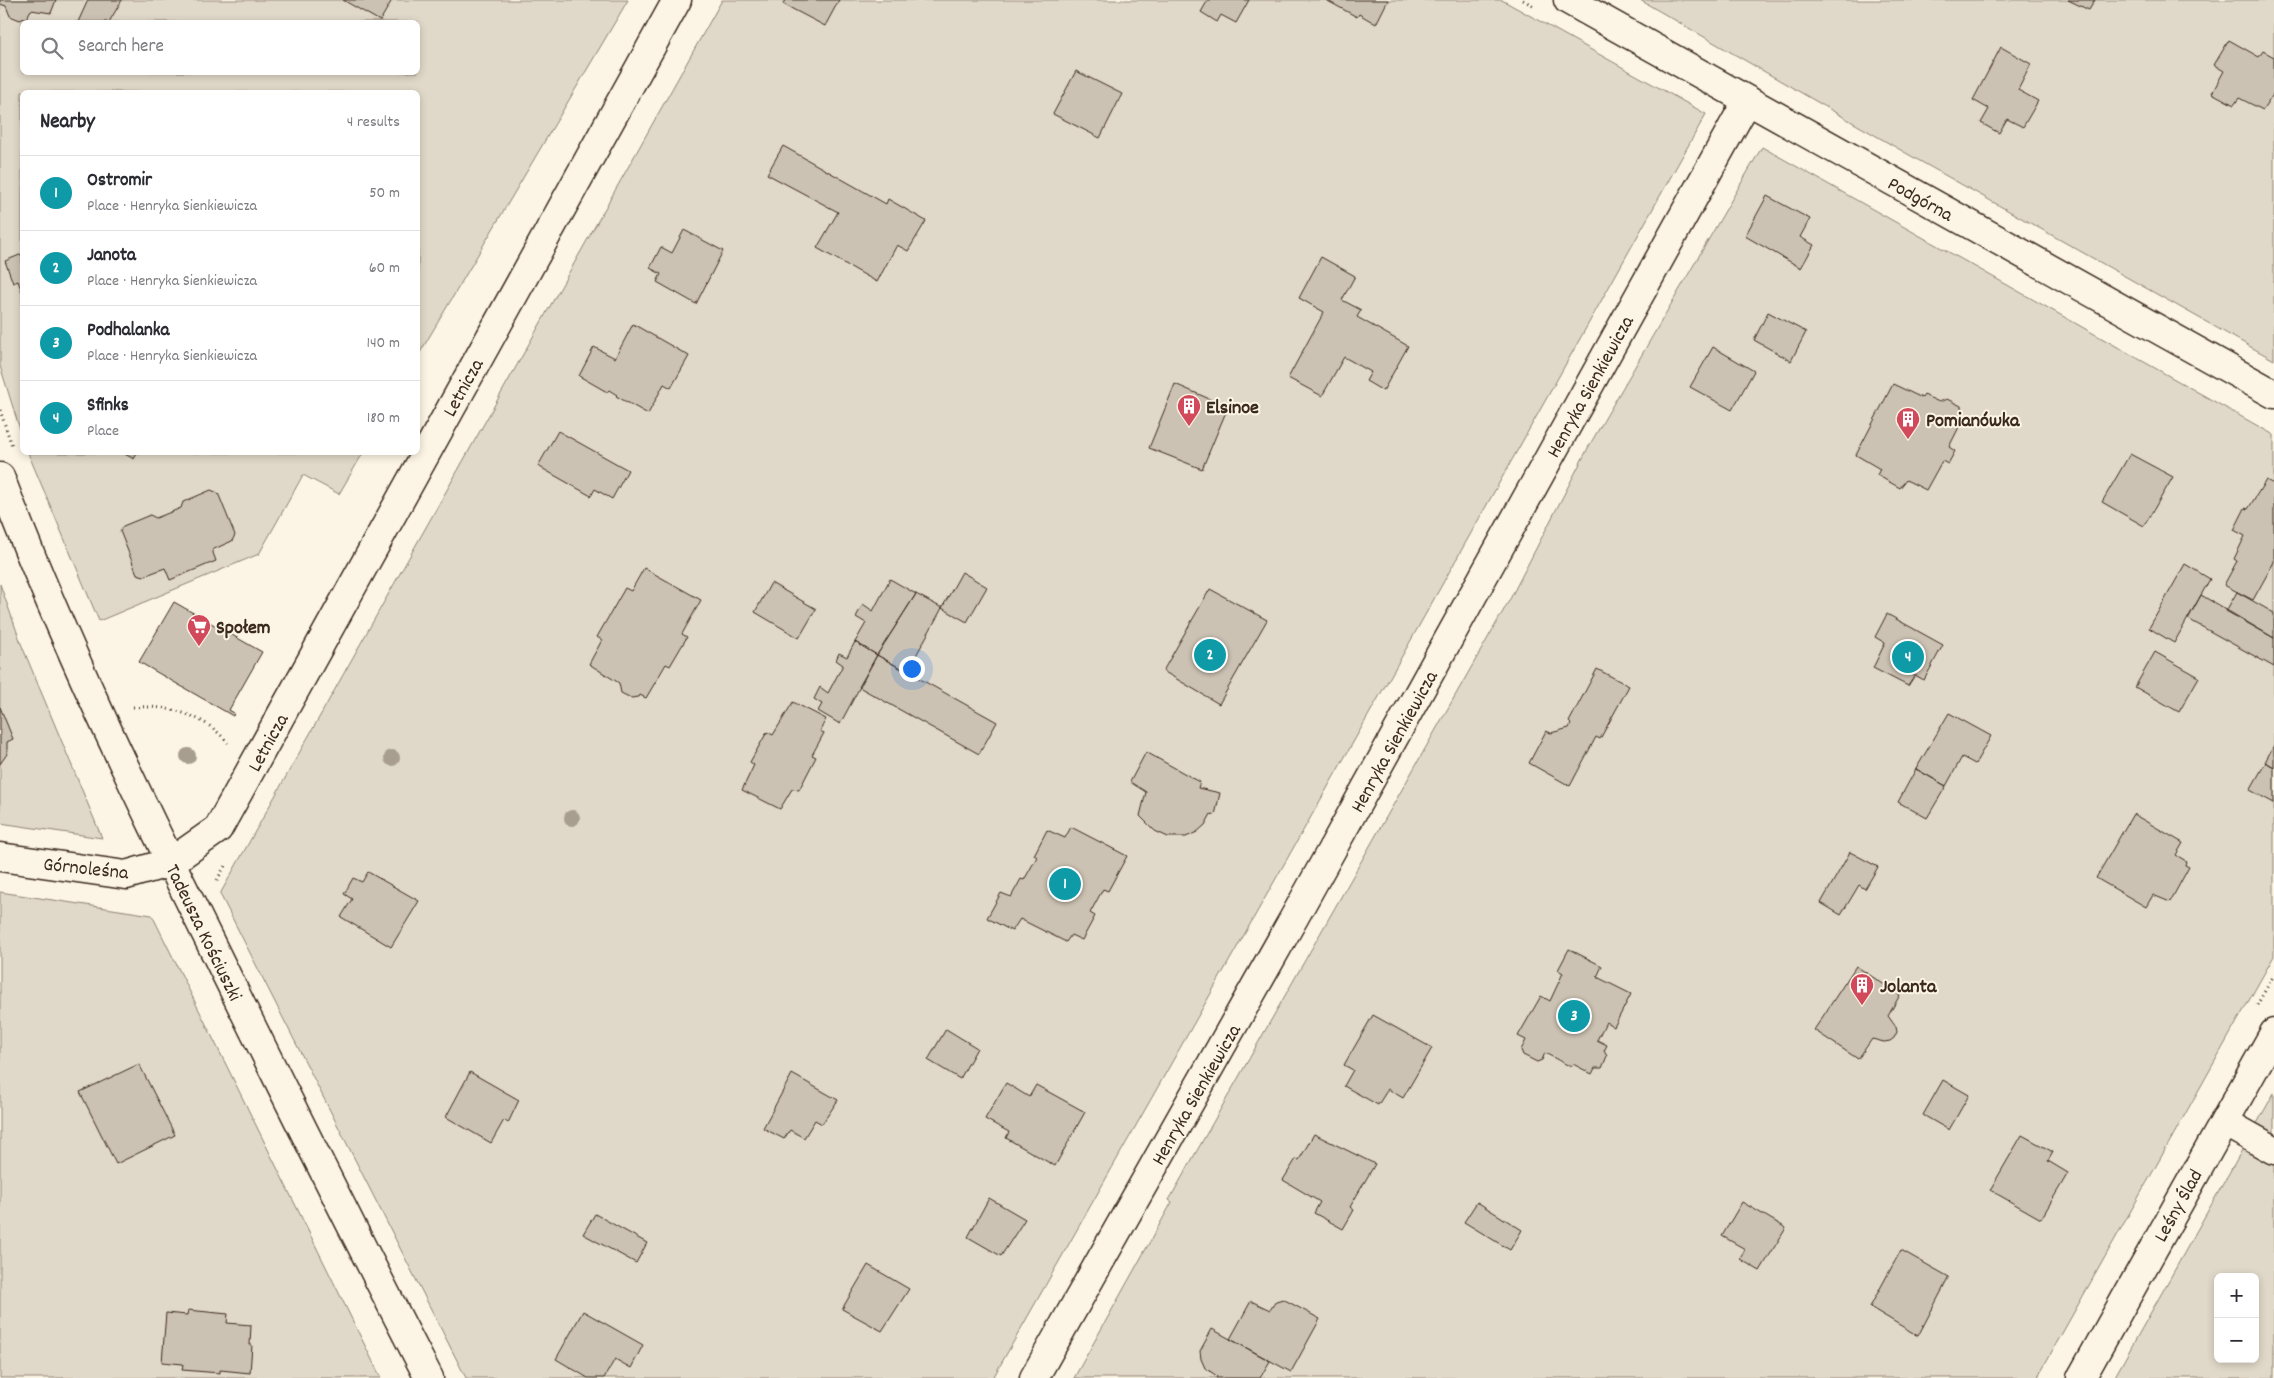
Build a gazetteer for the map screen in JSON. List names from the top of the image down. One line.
{"streets":{"street":["Podgórna","Henryka Sienkiewicza","Letnicza","Górnoleśna","Tadeusza Kościuszki","Leśny Ślad"]},"crossings":[["Podgórna","Henryka Sienkiewicza"],["Letnicza","Górnoleśna"],["Letnicza","Tadeusza Kościuszki"],["Górnoleśna","Tadeusza Kościuszki"]],"places":{"building":["Elsinoe","Pomianówka","Jolanta"],"supermarket":["Społem"]},"page":{"search":"Search here","heading":["Nearby","4 results"],"list":[{"mark":"1","name":"Ostromir","note":"Place · Henryka Sienkiewicza","value":"50 m"},{"mark":"2","name":"Janota","note":"Place · Henryka Sienkiewicza","value":"60 m"},{"mark":"3","name":"Podhalanka","note":"Place · Henryka Sienkiewicza","value":"140 m"},{"mark":"4","name":"Sfinks","note":"Place","value":"180 m"}],"pins":["2","4","1","3"],"map_buttons":["+","−"]}}
